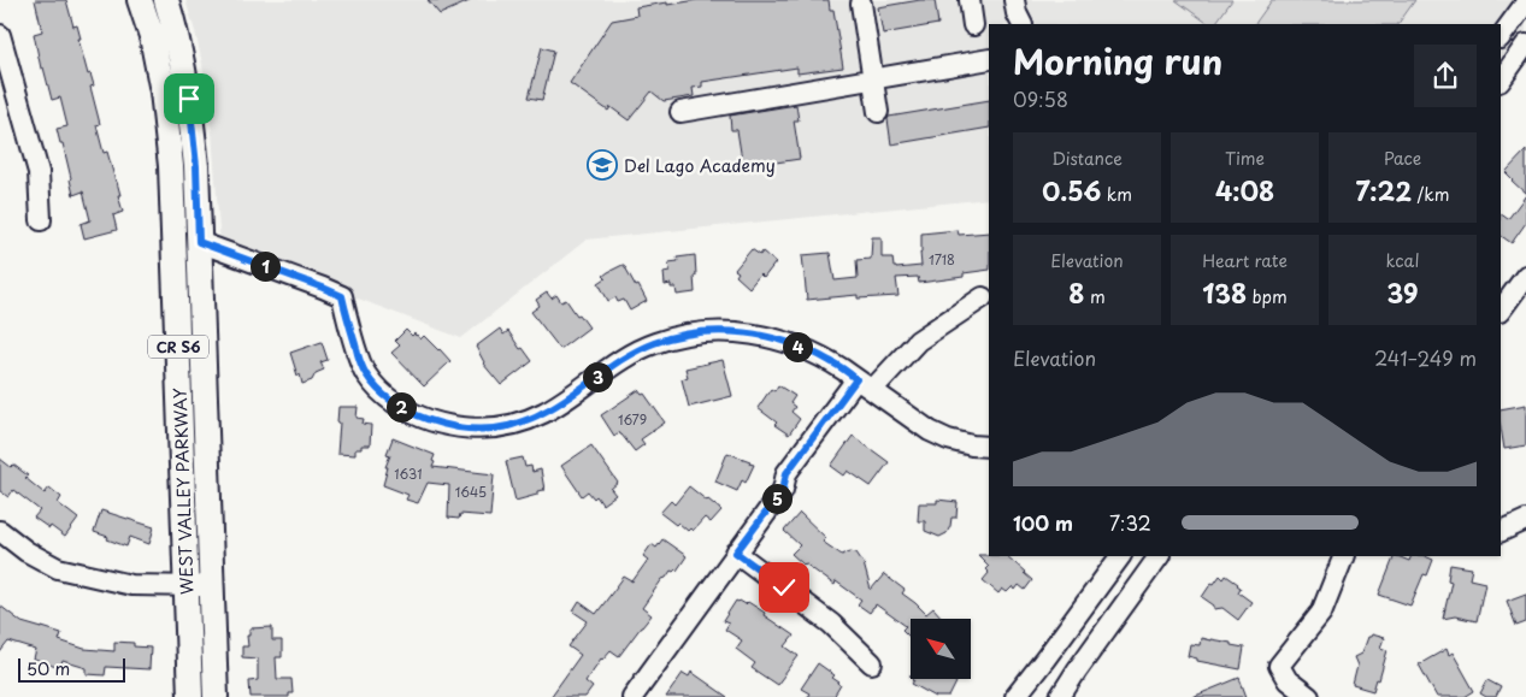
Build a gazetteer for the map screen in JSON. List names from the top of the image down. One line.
{"streets":{"main road":["CR S6","WEST VALLEY PARKWAY"]},"places":{"school or university":["Del Lago Academy"]},"house_numbers":["1718","1679","1631","1645"],"scale_bar":"50 m","north":"top left","page":{"heading":["Morning run","09:58"],"stats":[["Distance","0.56 km"],["Time","4:08"],["Pace","7:22 /km"],["Elevation","8 m"],["Heart rate","138 bpm"],["kcal","39"]],"pins":["1","4","3","2","5"],"chart":["Elevation","241–249 m"],"list":[{"name":"100 m","note":"7:32"}],"scale":"50 m"}}
